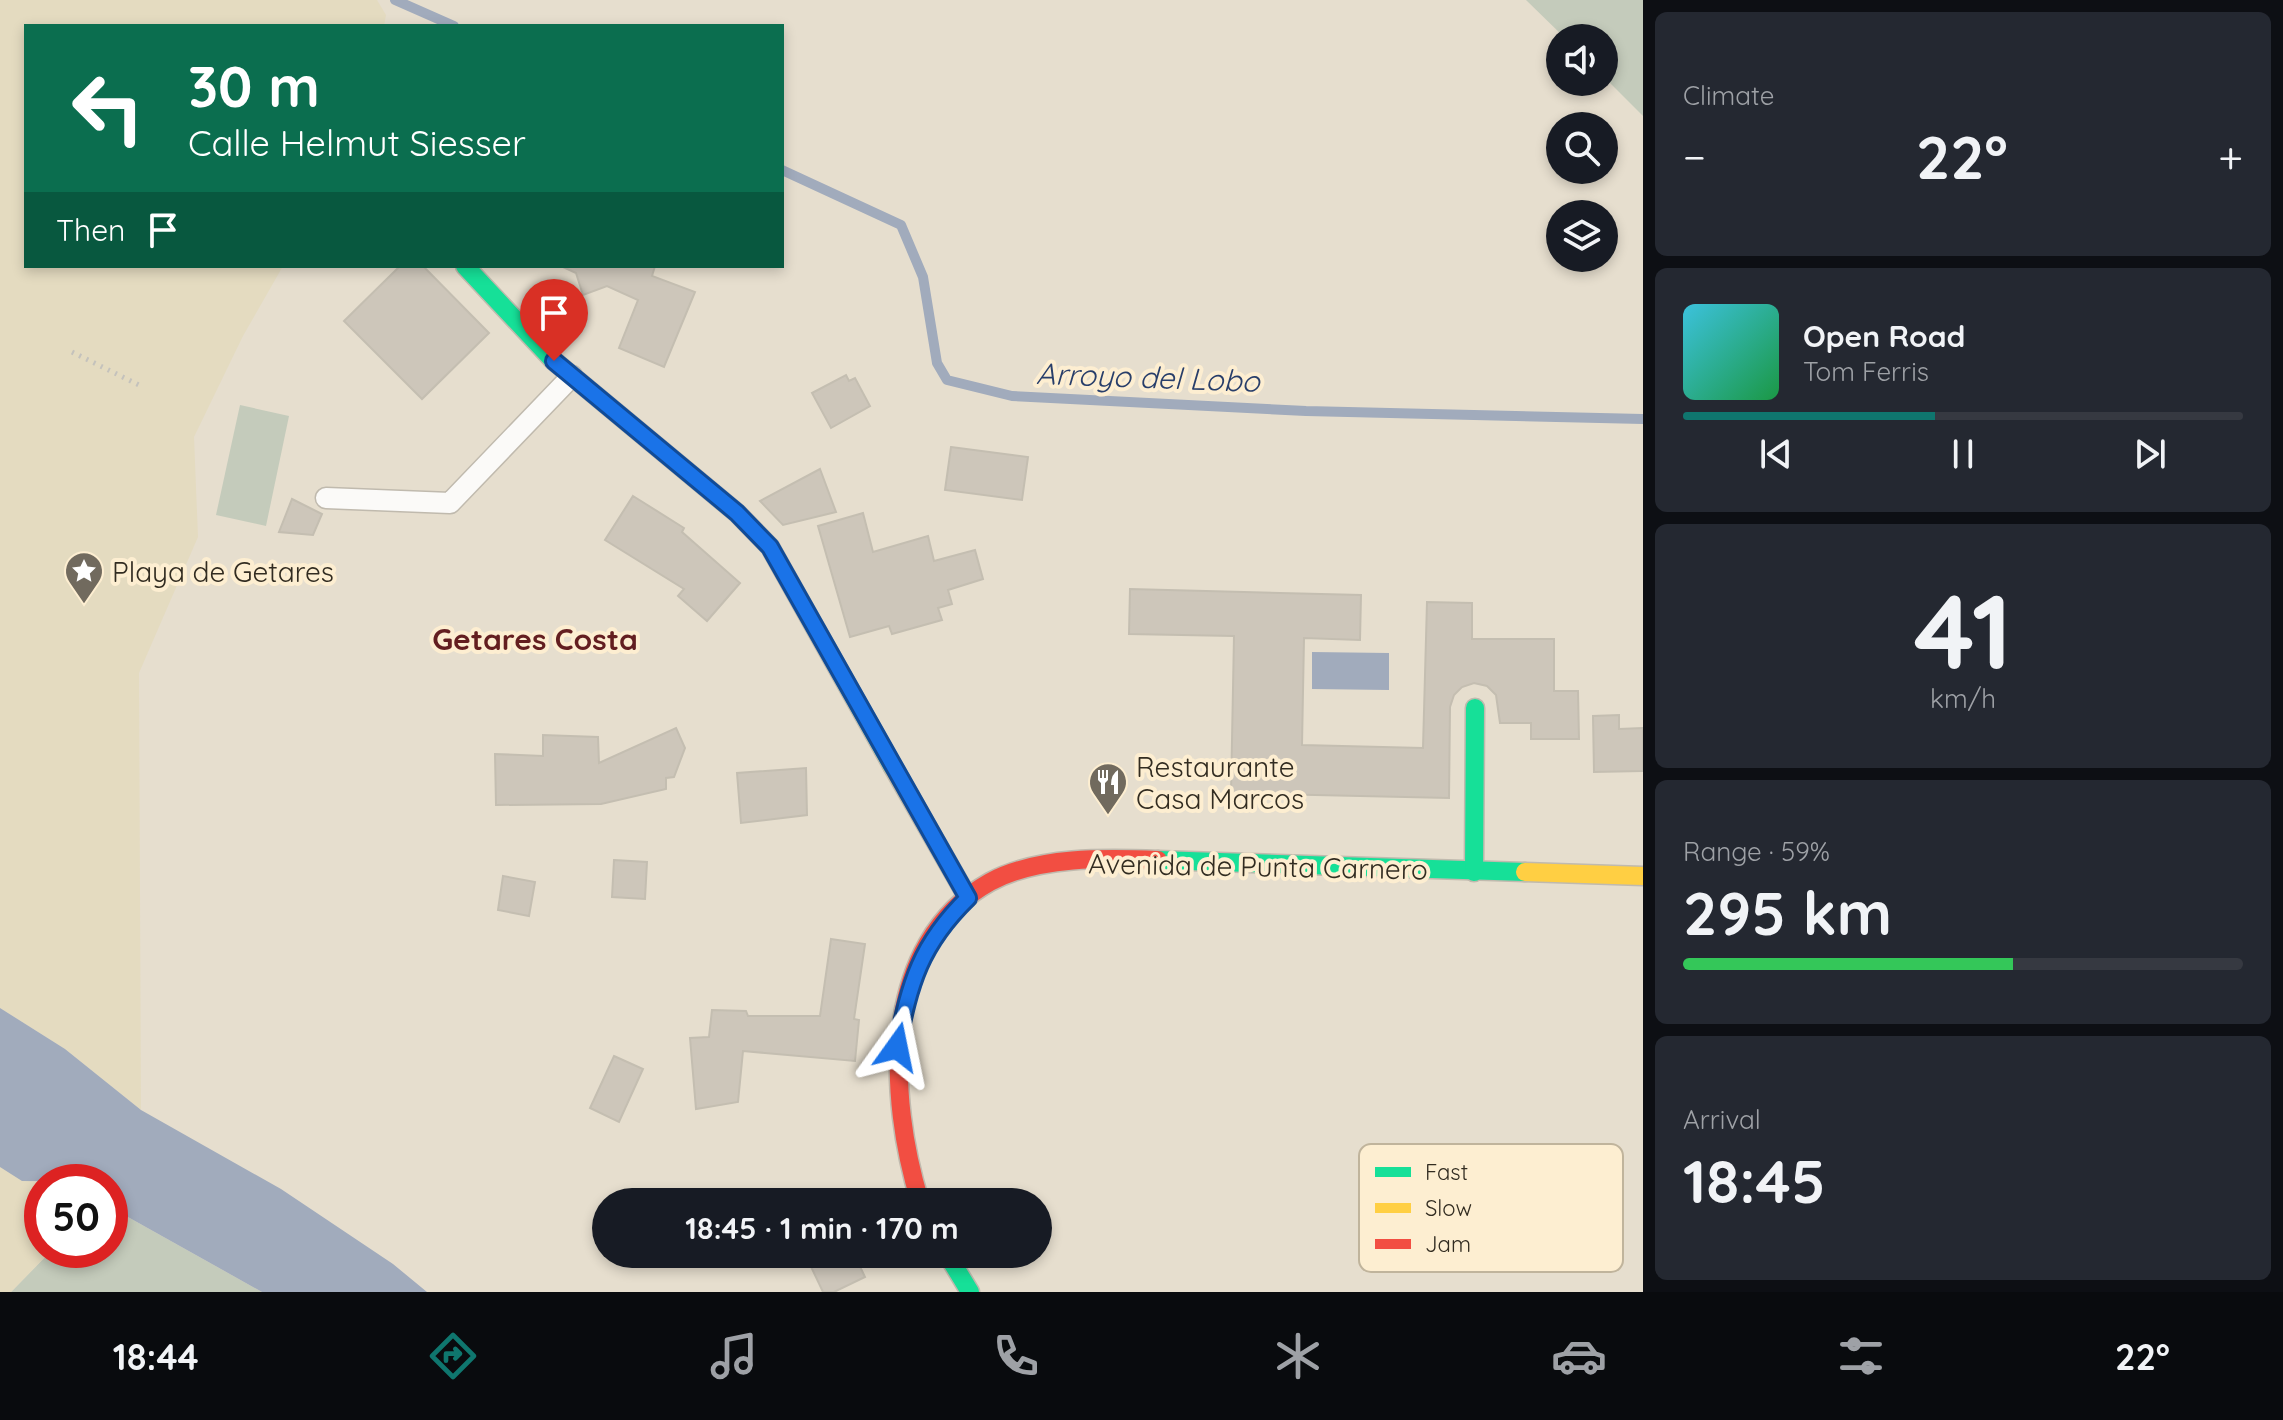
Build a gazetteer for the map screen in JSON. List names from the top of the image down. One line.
{"streets":{"main road":["Avenida de Punta Carnero"]},"districts":["Getares Costa"],"water":["Arroyo del Lobo"],"places":{"place":["Playa de Getares"],"restaurant":["Restaurante Casa Marcos"]},"legend":["Fast","Slow","Jam"],"page":{"tile":["Climate",["41","km/h"],["Range · 59%","295 km"],["Arrival","18:45"]],"turn":["30 m","Calle Helmut Siesser"],"heat":["−","22°","+"],"then":"Then","song":["Open Road","Tom Ferris"],"limit":"50","trip":"18:45 · 1 min · 170 m","tabs":["18:44","22°"]}}
